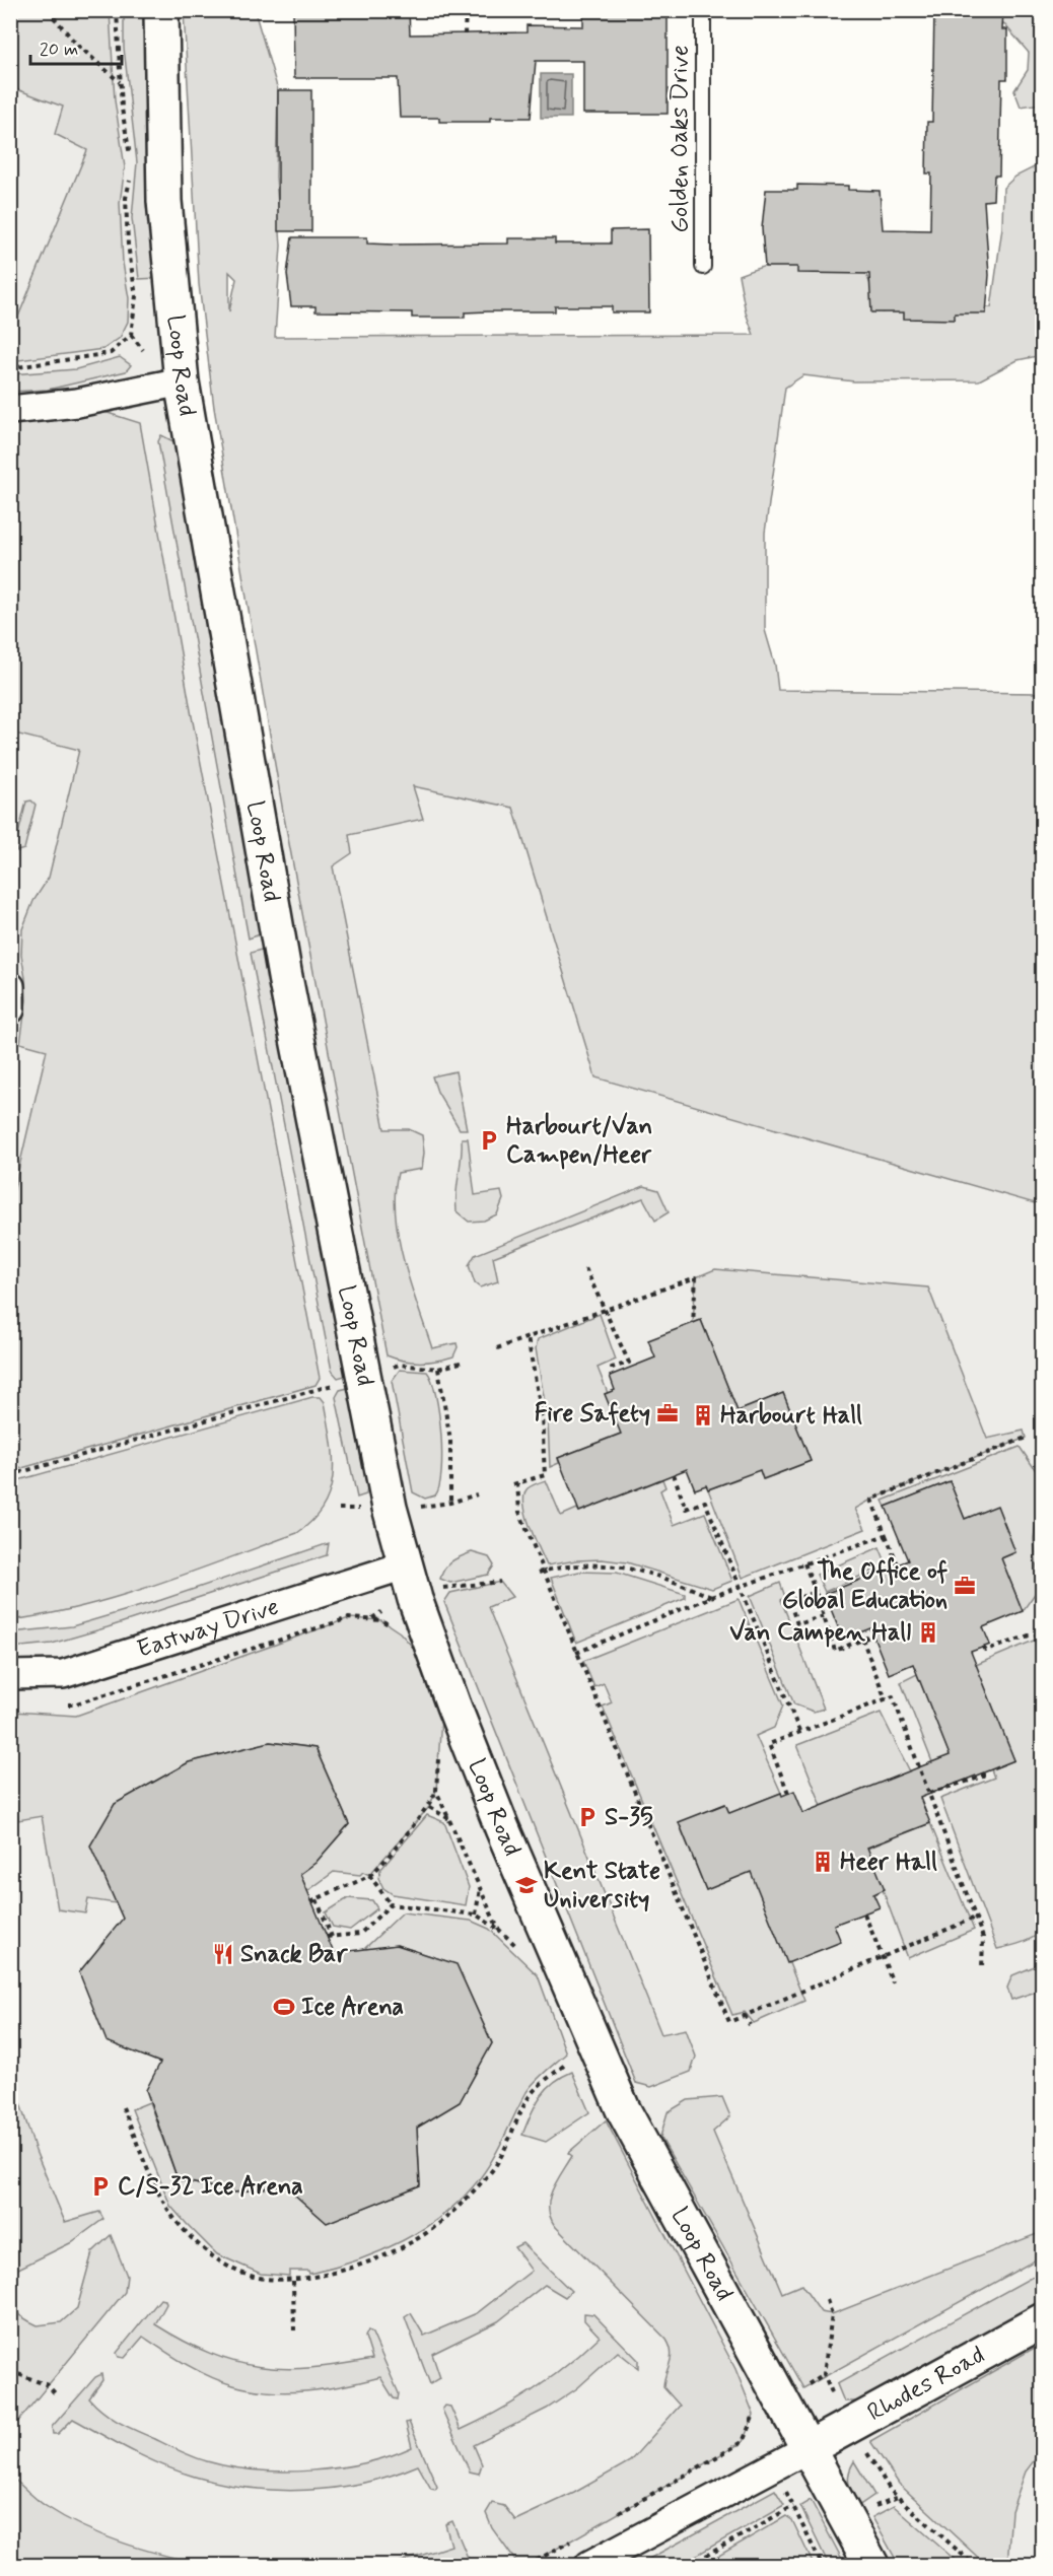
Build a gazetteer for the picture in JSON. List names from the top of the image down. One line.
{"streets":{"street":["Loop Road","Eastway Drive","Rhodes Road"],"lane":["Golden Oaks Drive"]},"crossings":[["Loop Road","Eastway Drive"],["Loop Road","Rhodes Road"]],"places":{"parking":["Harbourt/Van Campen/Heer","S-35","C/S-32 Ice Arena"],"office":["Fire Safety","The Office of Global Education"],"building":["Harbourt Hall","Van Campen Hall","Heer Hall"],"school or university":["Kent State University"],"restaurant":["Snack Bar"],"sports":["Ice Arena"]},"scale_bar":"20 m"}
